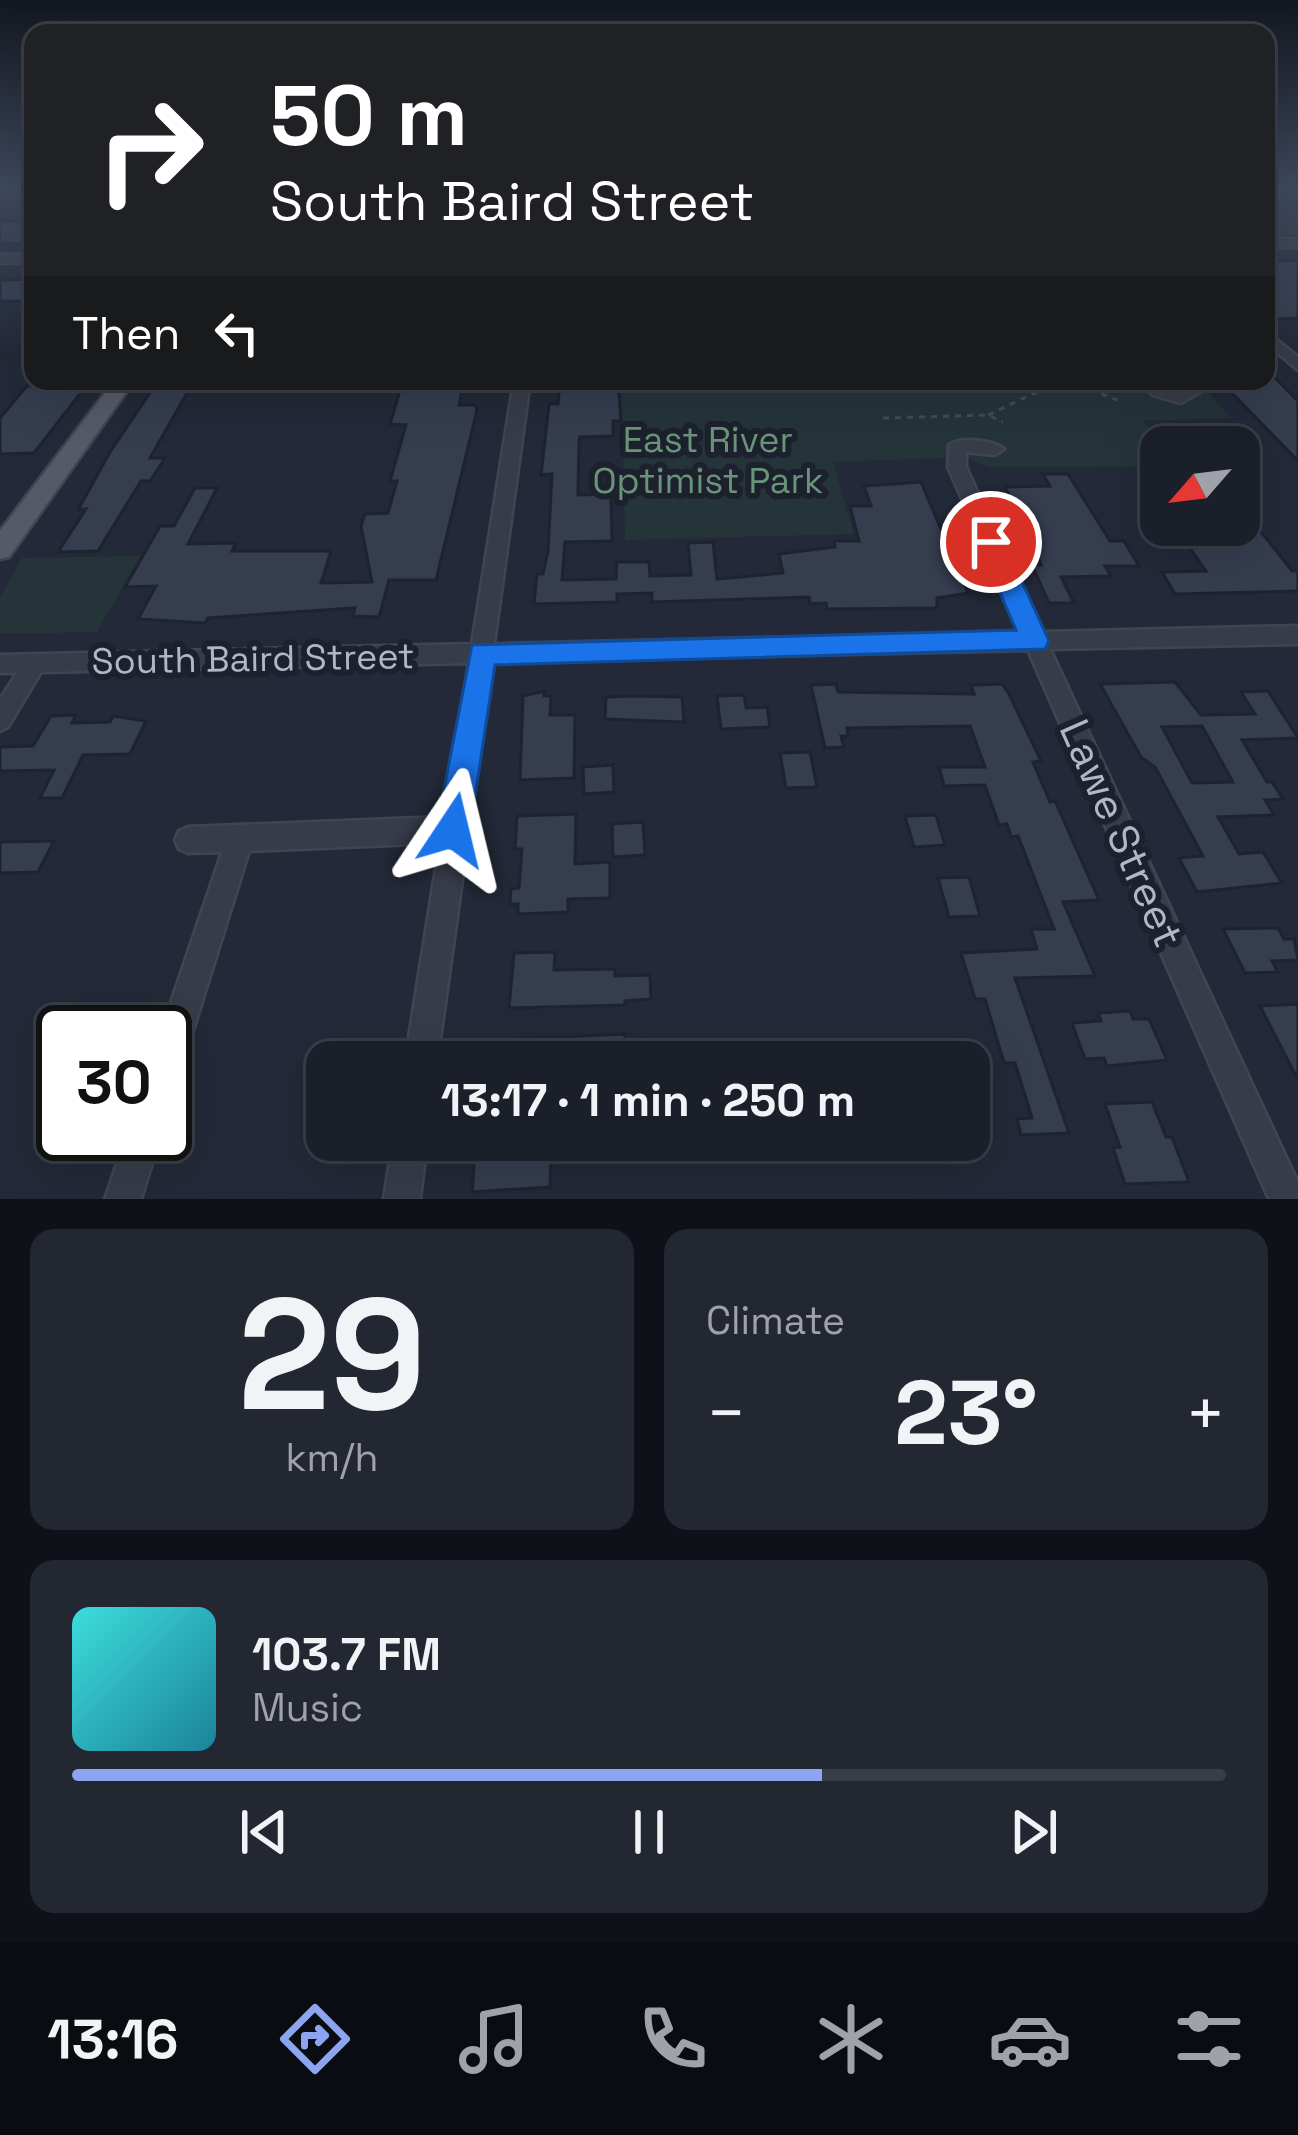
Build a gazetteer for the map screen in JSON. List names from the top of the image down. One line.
{"streets":{"street":["South Baird Street","Lawe Street"]},"crossings":[["South Baird Street","Lawe Street"]],"parks":["East River Optimist Park"],"north":"bottom left","page":{"turn":["50 m","South Baird Street"],"then":"Then","limit":"30","trip":"13:17 · 1 min · 250 m","tile":[["29","km/h"],"Climate"],"heat":["−","23°","+"],"song":["103.7 FM","Music"],"tabs":"13:16"}}
